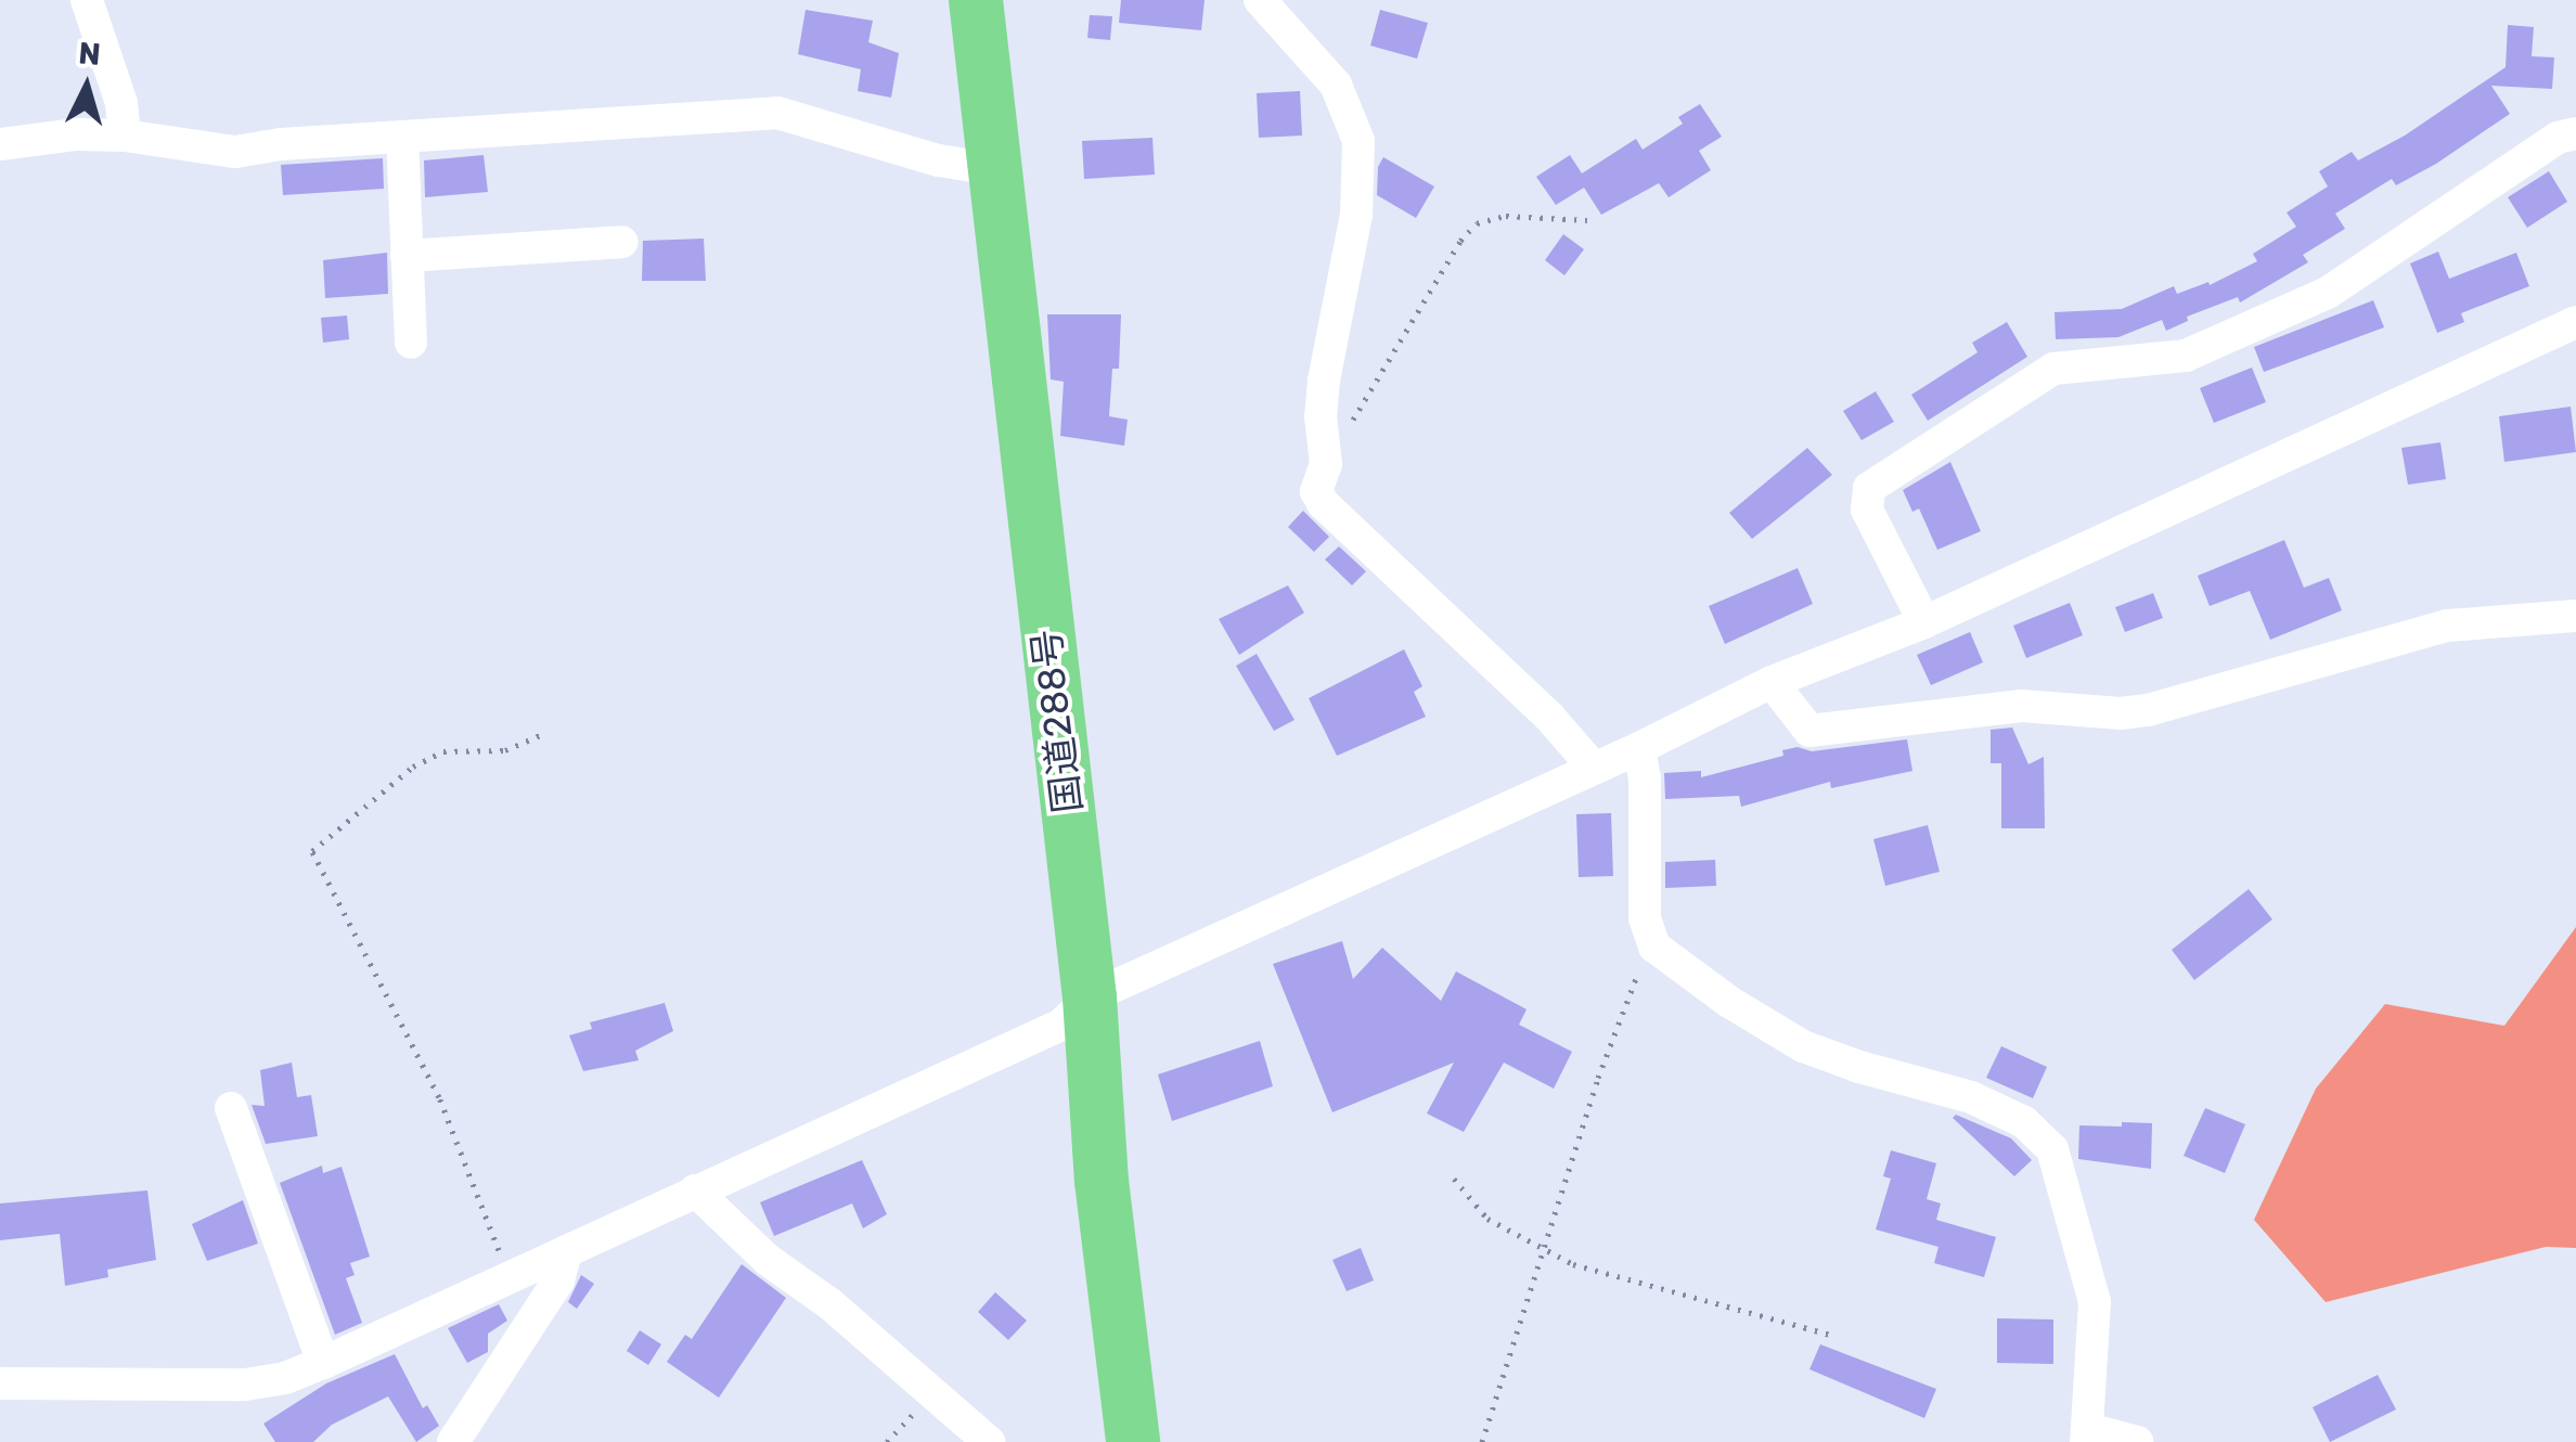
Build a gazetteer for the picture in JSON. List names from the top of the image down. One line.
{"streets":{"highway":["国道288号"]},"north":"top"}
